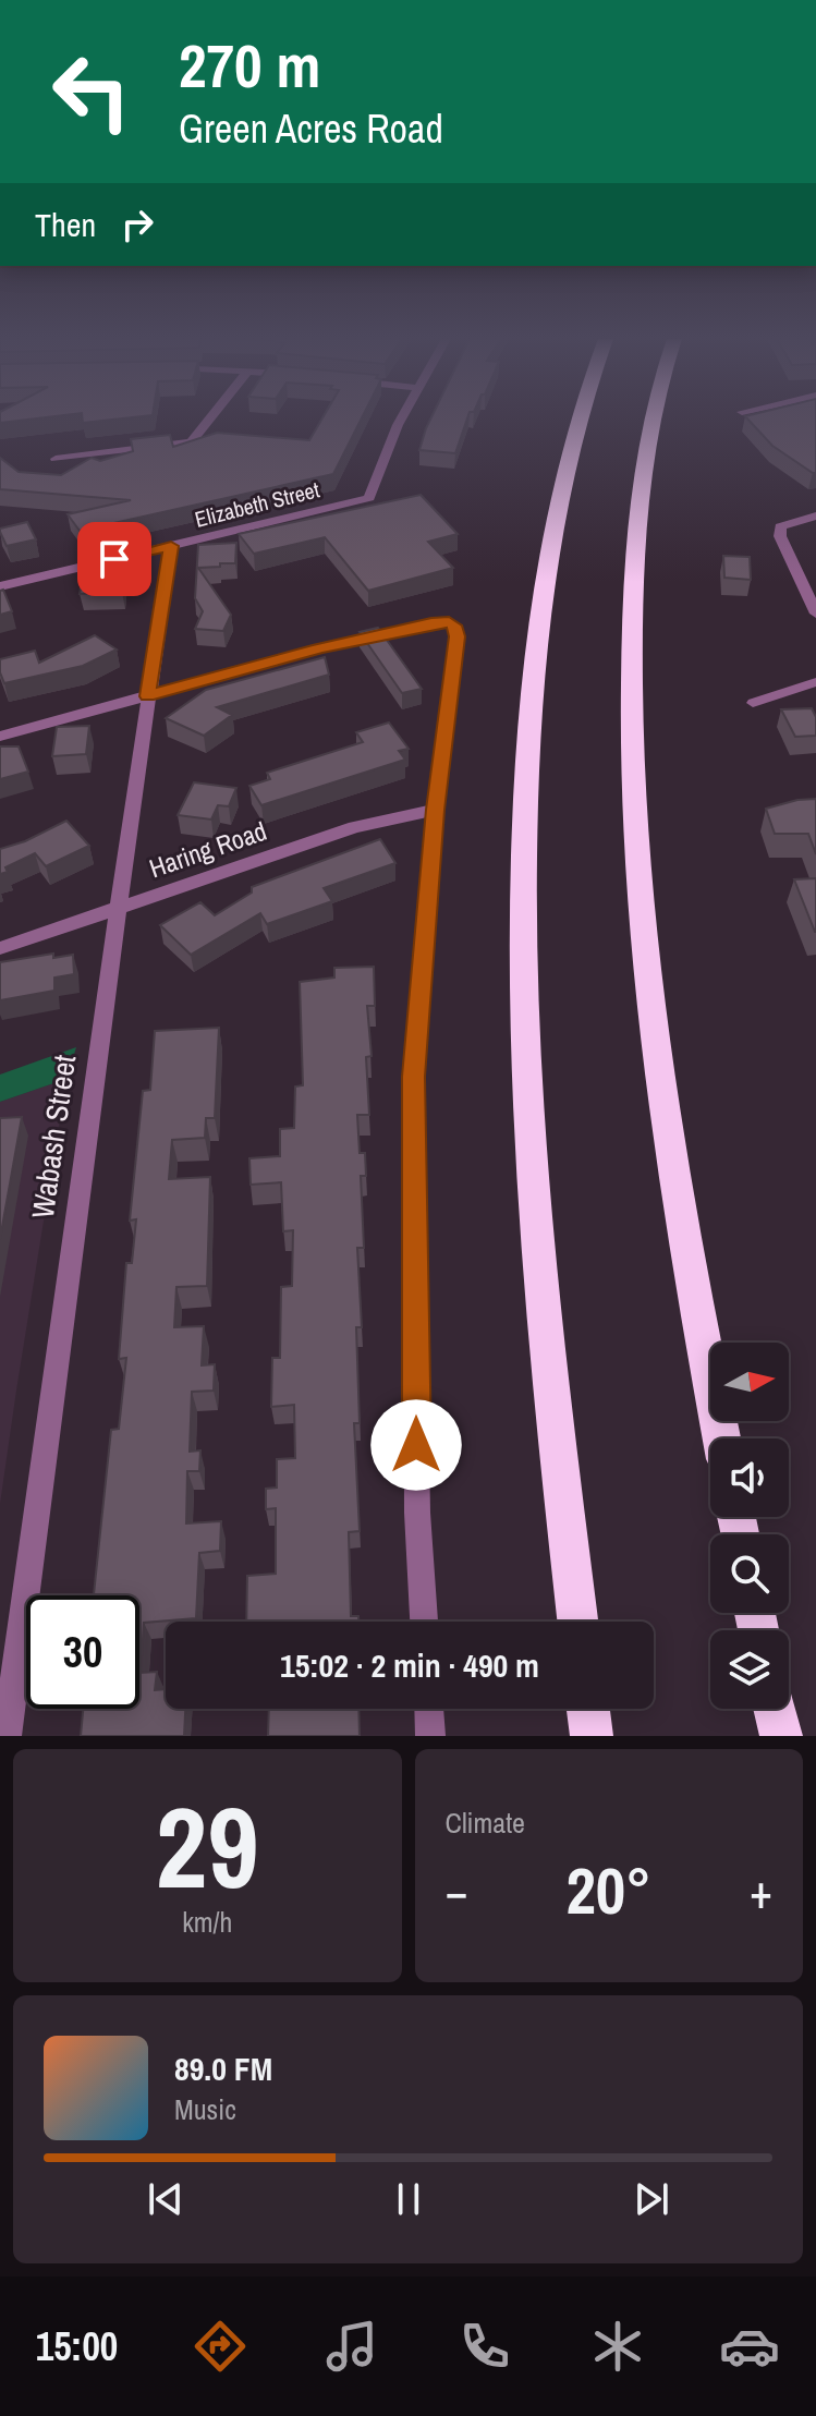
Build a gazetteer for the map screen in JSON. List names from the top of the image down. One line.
{"streets":{"street":["Elizabeth Street","Haring Road","Wabash Street"]},"crossings":[["Elizabeth Street","Wabash Street"],["Haring Road","Wabash Street"]],"north":"right","page":{"turn":["270 m","Green Acres Road"],"then":"Then","limit":"30","trip":"15:02 · 2 min · 490 m","tile":[["29","km/h"],"Climate"],"heat":["−","20°","+"],"song":["89.0 FM","Music"],"tabs":"15:00"}}
